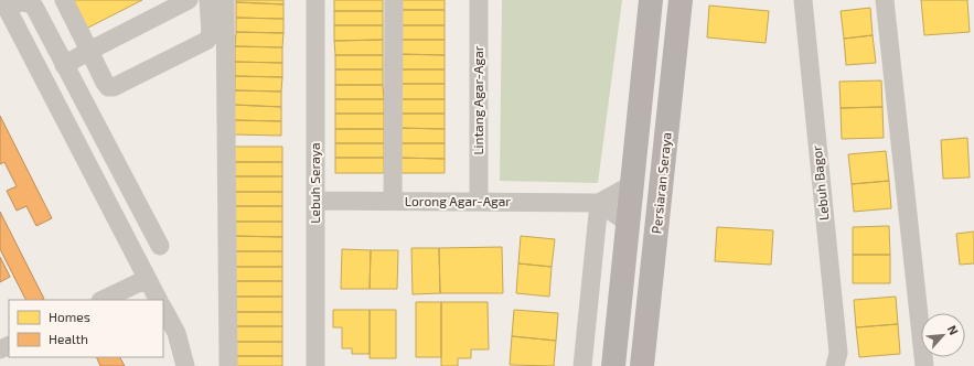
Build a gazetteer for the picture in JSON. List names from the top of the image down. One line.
{"streets":{"main road":["Persiaran Seraya"],"street":["Lintang Agar-Agar","Lebuh Seraya","Lebuh Bagor","Lorong Agar-Agar"]},"crossings":[["Lintang Agar-Agar","Lorong Agar-Agar"],["Lebuh Seraya","Lorong Agar-Agar"]],"legend":["Homes","Health"],"north":"top right"}
